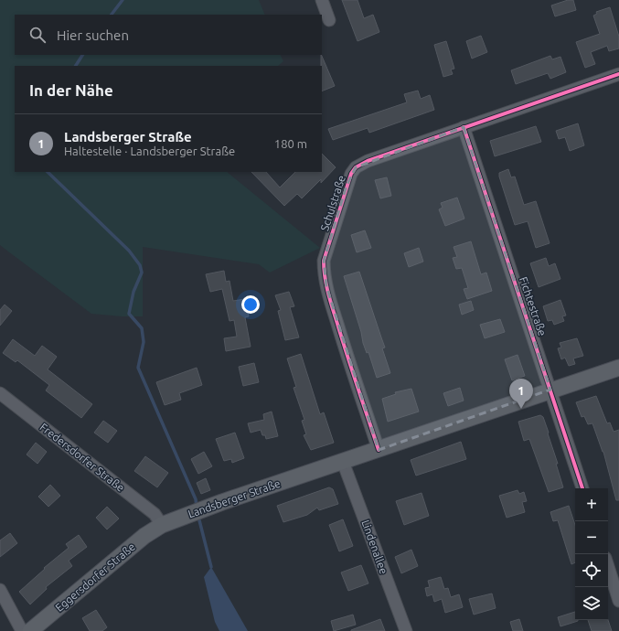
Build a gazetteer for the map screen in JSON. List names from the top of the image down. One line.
{"streets":{"main road":["Landsberger Straße","Eggersdorfer Straße"],"street":["Schulstraße","Fichtestraße","Fredersdorfer Straße","Lindenallee"]},"crossings":[["Schulstraße","Fichtestraße"],["Schulstraße","Landsberger Straße"],["Fichtestraße","Landsberger Straße"],["Fredersdorfer Straße","Landsberger Straße"],["Fredersdorfer Straße","Eggersdorfer Straße"],["Landsberger Straße","Lindenallee"],["Landsberger Straße","Eggersdorfer Straße"]],"page":{"search":"Hier suchen","heading":"In der Nähe","list":[{"mark":"1","name":"Landsberger Straße","note":"Haltestelle · Landsberger Straße","value":"180 m"}],"pins":"1","map_buttons":["+","−"]}}
